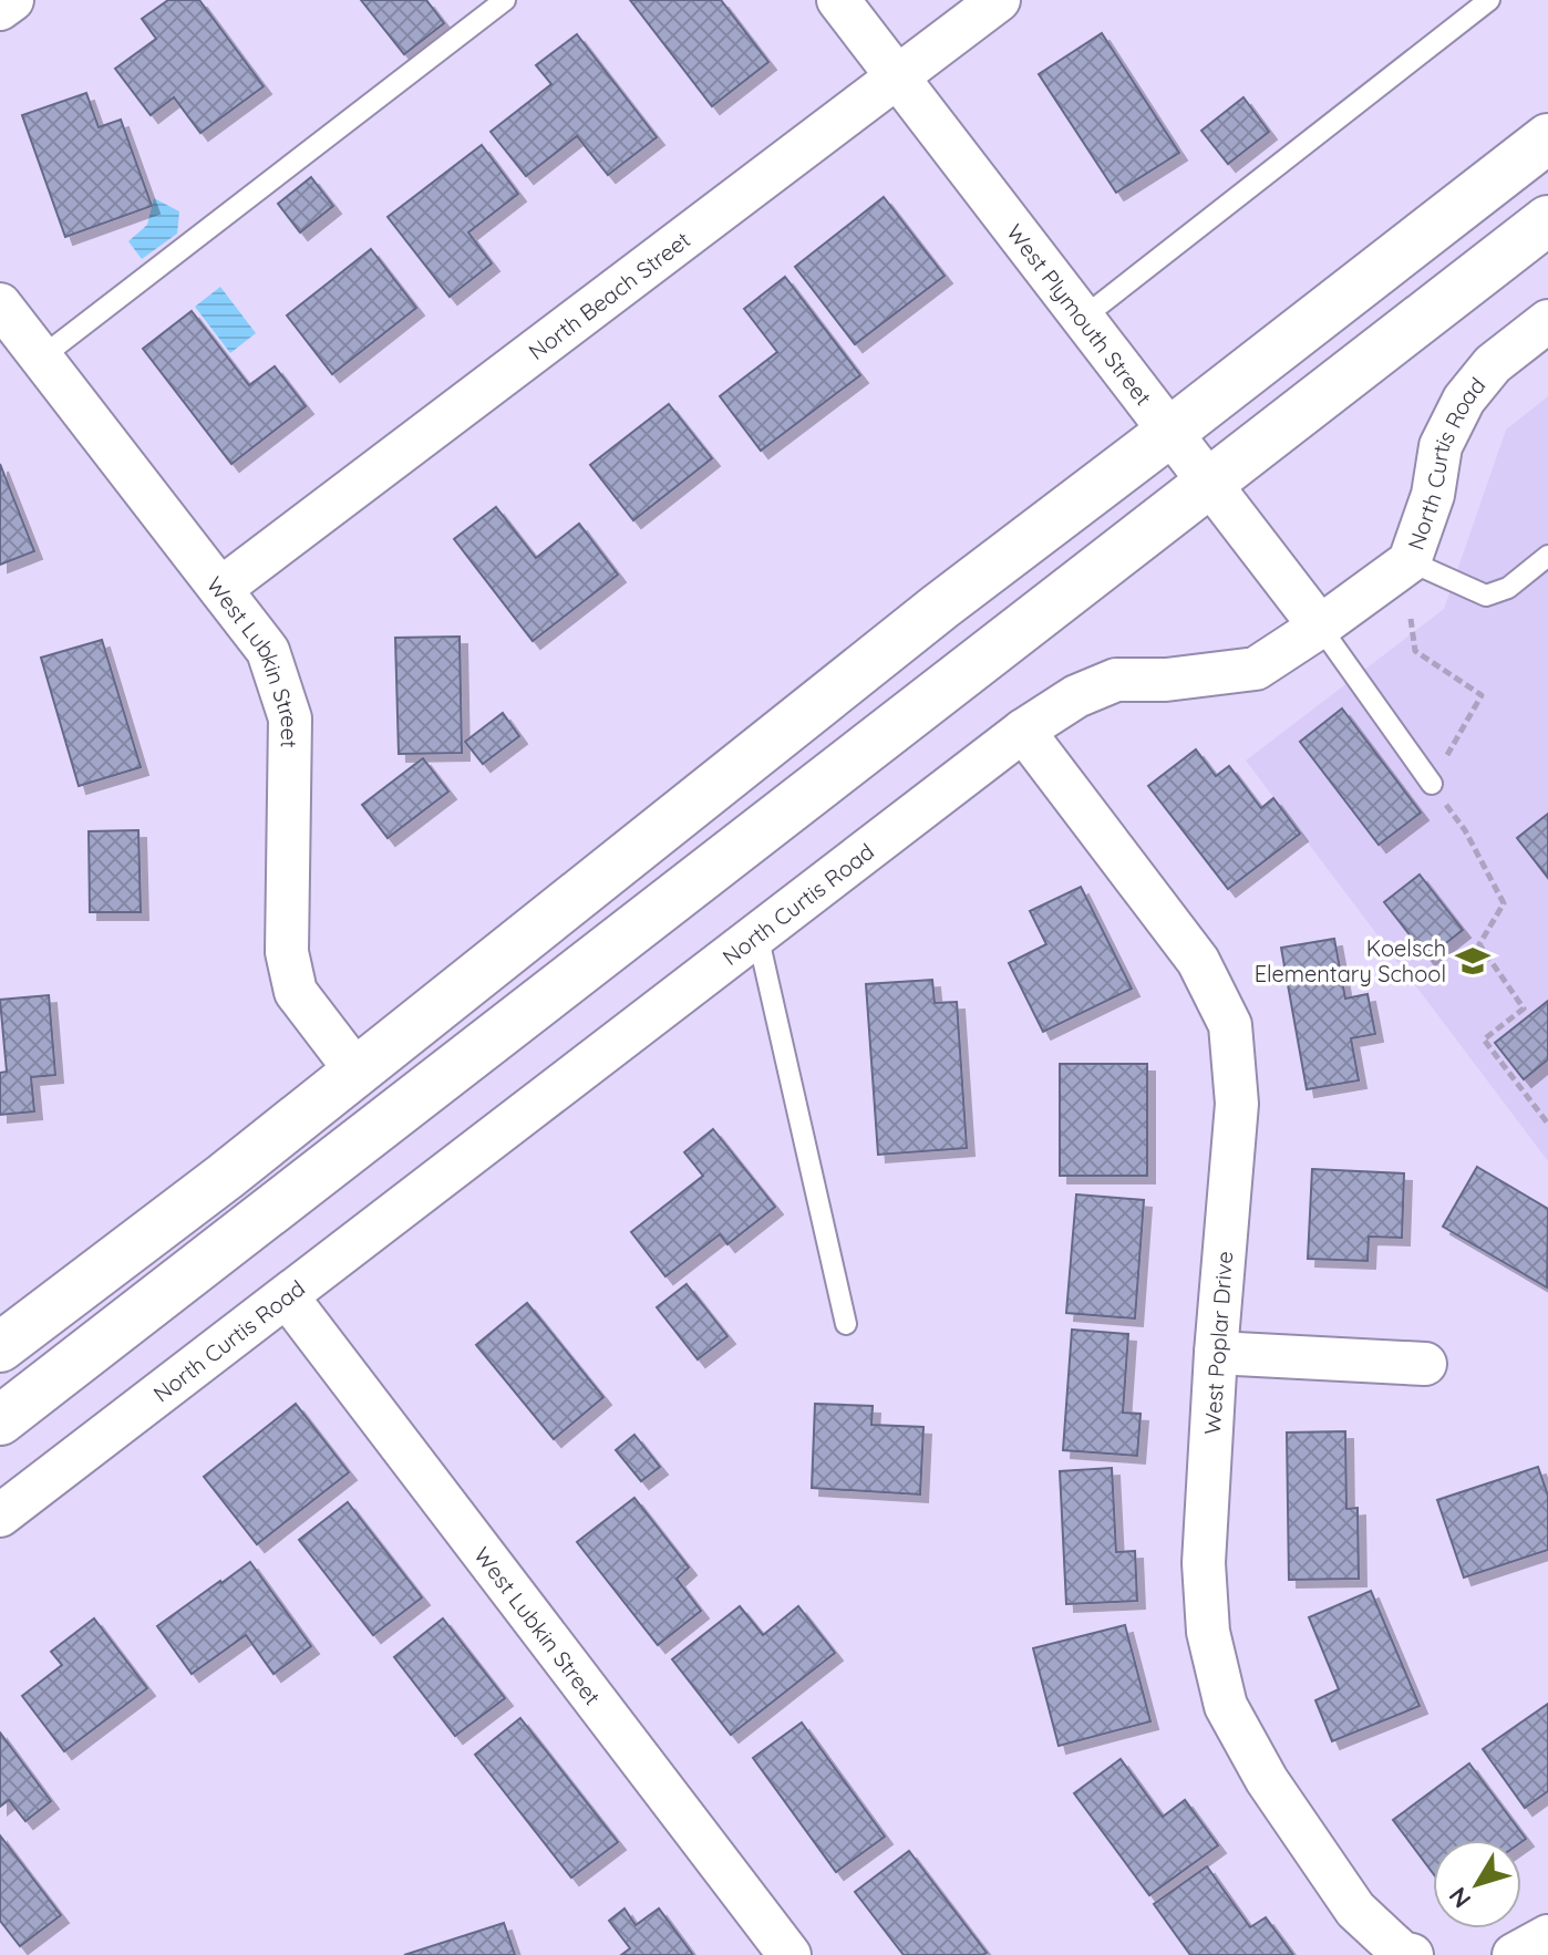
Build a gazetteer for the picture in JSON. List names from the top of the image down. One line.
{"streets":{"street":["North Beach Street","West Plymouth Street","North Curtis Road","West Lubkin Street","West Poplar Drive"]},"crossings":[["North Beach Street","West Plymouth Street"],["North Beach Street","West Lubkin Street"],["West Plymouth Street","North Curtis Road"],["North Curtis Road","West Lubkin Street"],["North Curtis Road","West Poplar Drive"]],"places":{"school or university":["Koelsch Elementary School"]},"north":"bottom left"}
